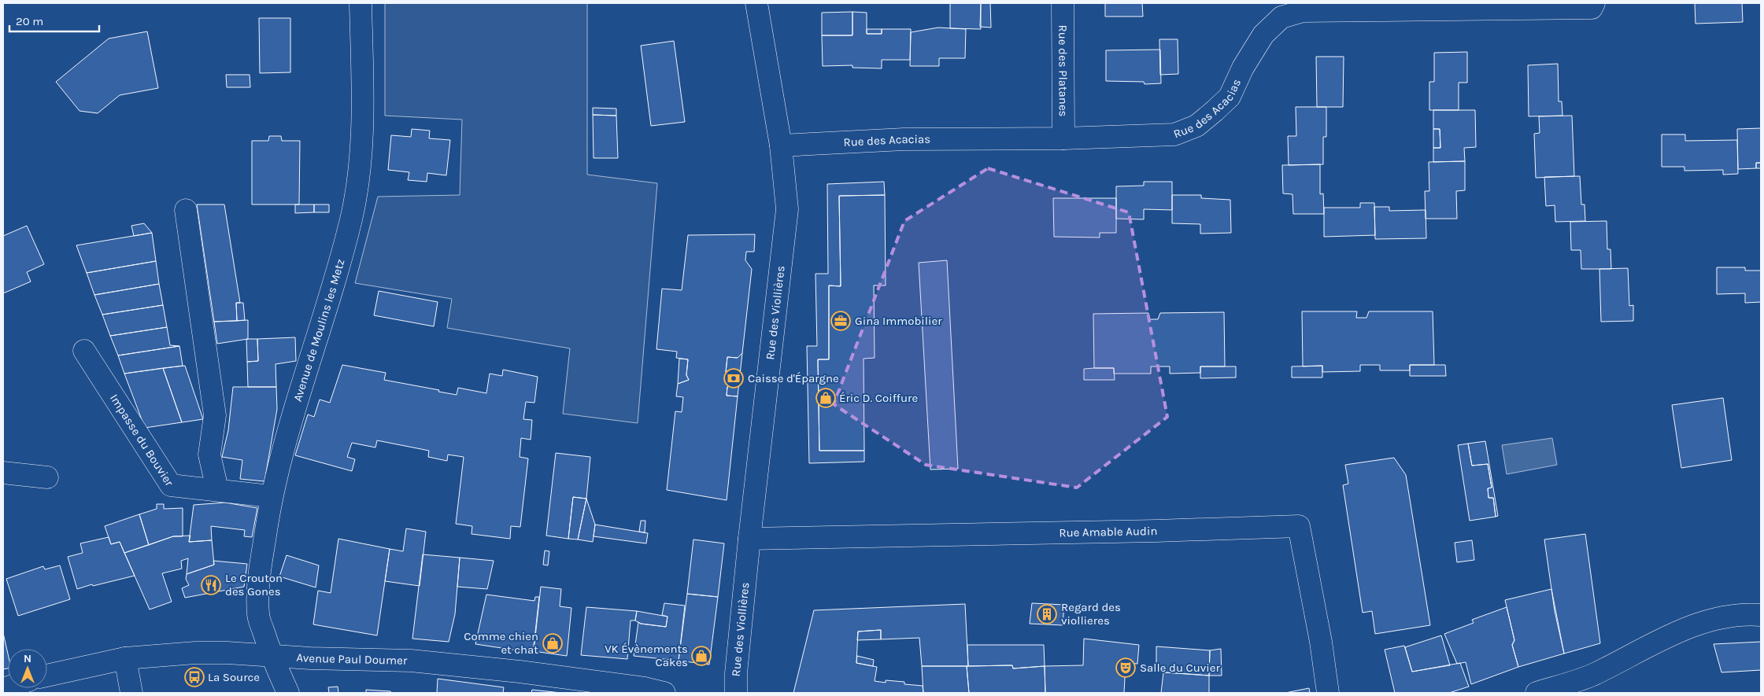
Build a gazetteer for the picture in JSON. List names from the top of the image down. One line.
{"streets":{"street":["Rue des Platanes","Rue des Acacias","Rue des Viollières","Avenue de Moulins les Metz","Impasse du Bouvier","Rue Amable Audin","Avenue Paul Doumer"]},"crossings":[["Rue des Platanes","Rue des Acacias"],["Rue des Acacias","Rue des Viollières"],["Rue des Viollières","Rue Amable Audin"],["Avenue de Moulins les Metz","Impasse du Bouvier"],["Avenue de Moulins les Metz","Avenue Paul Doumer"]],"places":{"office":["Gina Immobilier"],"bank":["Caisse d'Épargne"],"shop":["Éric D. Coiffure","Comme chien et chat","VK Évènements Cakes"],"restaurant":["Le Crouton des Gones"],"building":["Regard des viollieres"],"theatre":["Salle du Cuvier"],"bus stop":["La Source"]},"scale_bar":"20 m","north":"top"}
